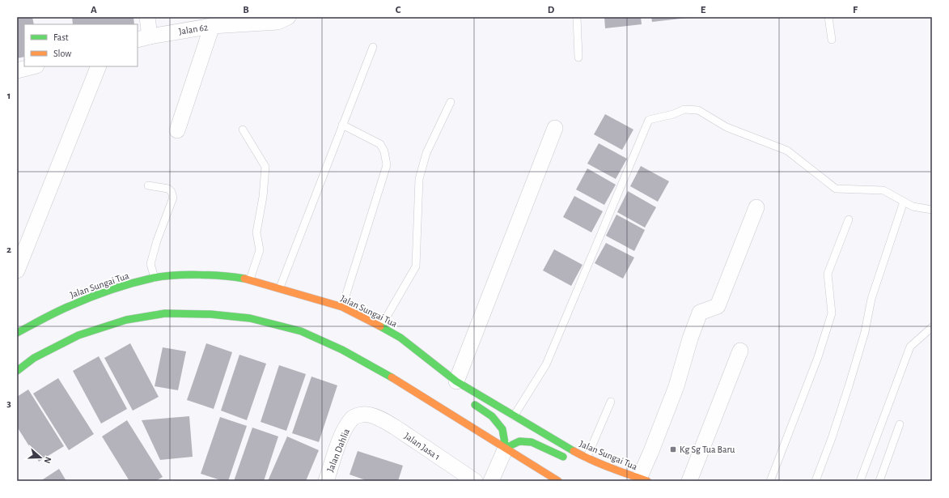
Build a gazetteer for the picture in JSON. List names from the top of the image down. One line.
{"streets":{"main road":["Jalan Sungai Tua"],"street":["Jalan 62","Jalan Jasa 1","Jalan Dahlia"]},"crossings":[["Jalan Jasa 1","Jalan Dahlia"]],"places":{"transit":["Kg Sg Tua Baru"]},"legend":["Fast","Slow"],"north":"right","grid":{"columns":["A","B","C","D","E","F"],"rows":["1","2","3"]}}
